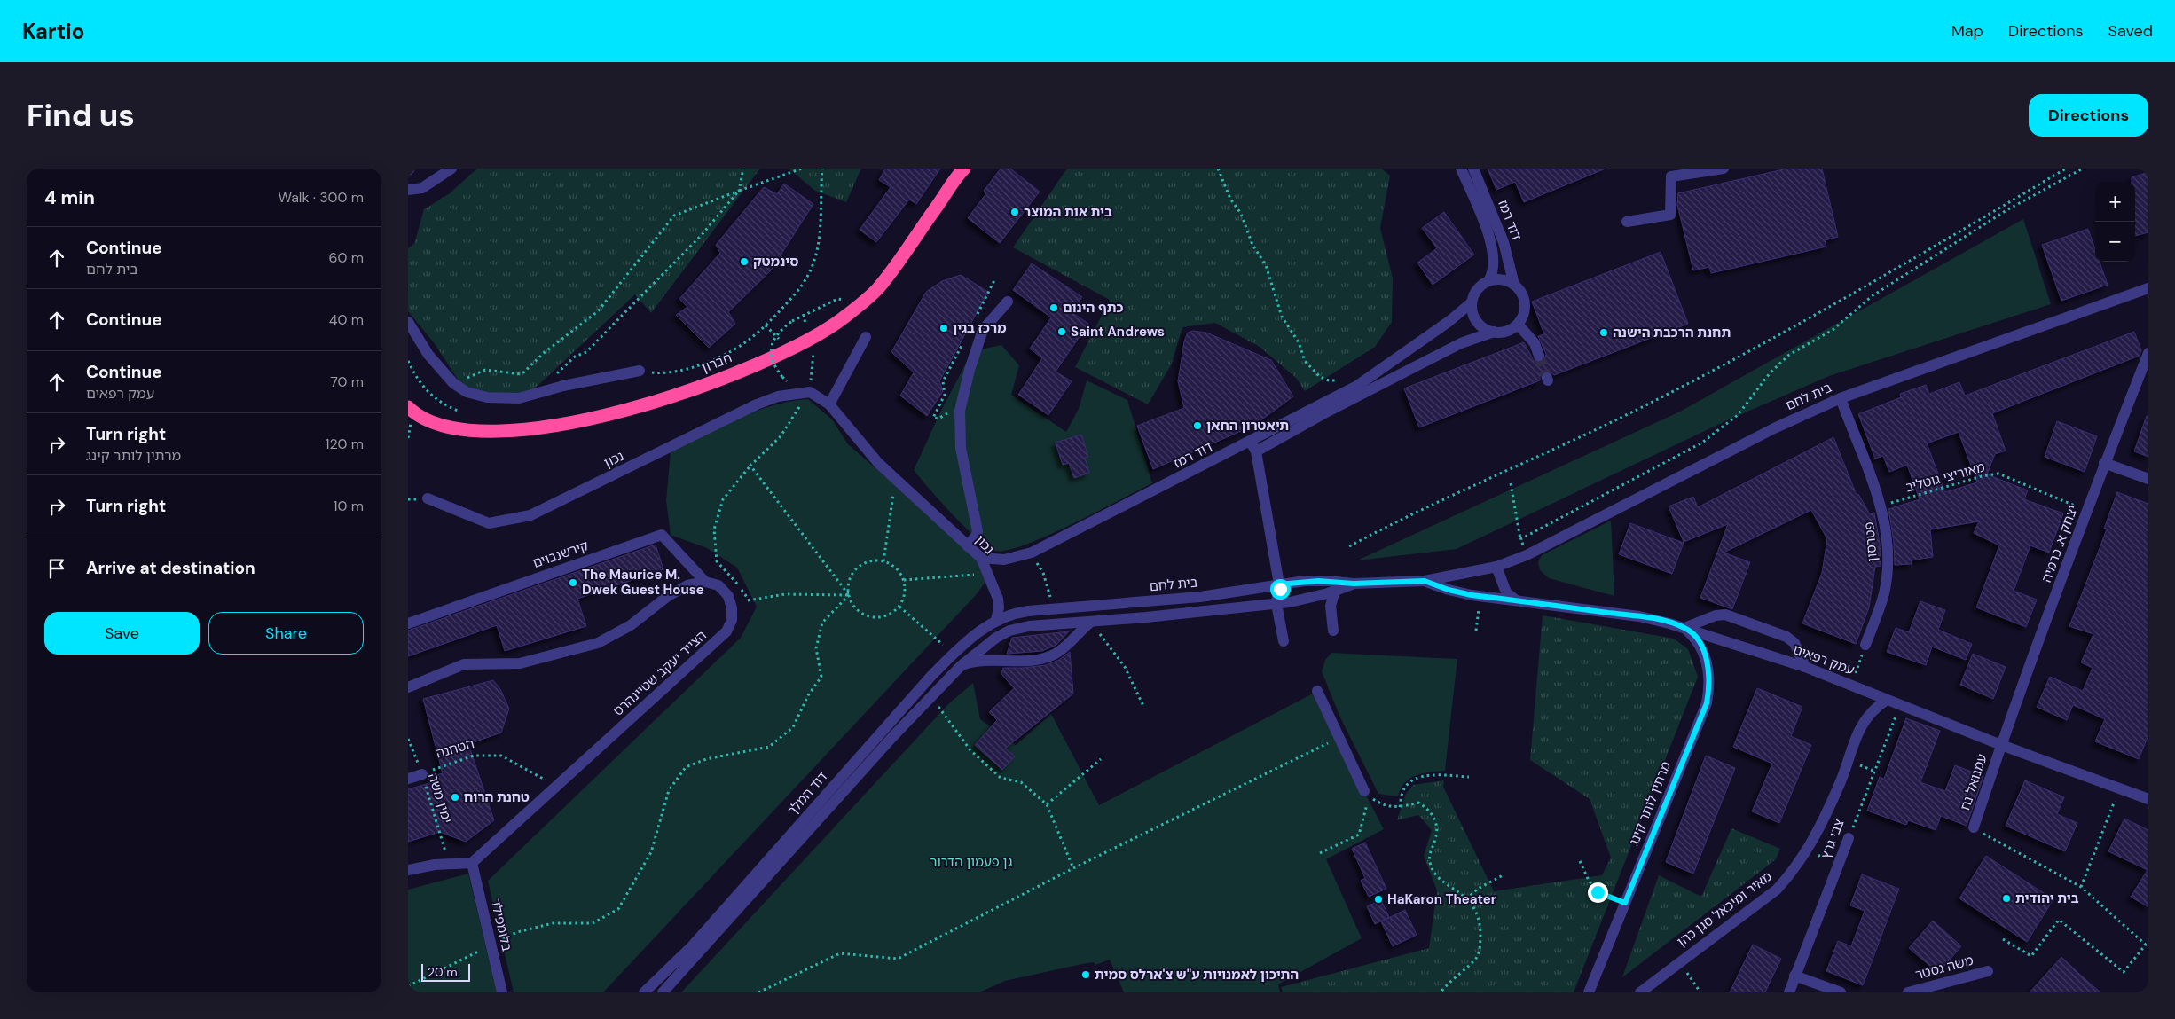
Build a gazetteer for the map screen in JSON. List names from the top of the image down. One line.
{"streets":{"highway":["חברון"],"street":["דוד רמז","בית לחם","נכון","פטרסון","יצחק א. כרמיה","קירשנבוים","עמק רפאים","הצייר יעקב שטיינהרט","עמנואל נח","דוד המלך","מרתין לותר קינג","צבי גרץ","מאיר ומיכאל סגן כהן","בלומפילד","משה גסטר"],"path":["מאוריצי גוטליב","הטחנה","ימין משה"]},"crossings":[["דוד רמז","נכון"],["בית לחם","נכון"],["בית לחם","פטרסון"],["בית לחם","עמק רפאים"],["בית לחם","דוד המלך"],["נכון","דוד המלך"],["מאוריצי גוטליב","פטרסון"],["מאוריצי גוטליב","יצחק א. כרמיה"],["יצחק א. כרמיה","עמק רפאים"],["יצחק א. כרמיה","עמנואל נח"],["עמק רפאים","עמנואל נח"],["עמק רפאים","מרתין לותר קינג"],["עמק רפאים","מאיר ומיכאל סגן כהן"],["הצייר יעקב שטיינהרט","הטחנה"],["הצייר יעקב שטיינהרט","בלומפילד"],["הטחנה","ימין משה"],["צבי גרץ","מאיר ומיכאל סגן כהן"]],"parks":["גן פעמון הדרור"],"places":["בית אות המוצר","סינמטק","כתף הינום","מרכז בגין","Saint Andrews","תחנת הרכבת הישנה","תיאטרון החאן","The Maurice M. Dwek Guest House","טחנת הרוח","בית יהודית","HaKaron Theater","התיכון לאמנויות ע\"ש צ'ארלס סמית"],"scale_bar":"20 m","page":{"header":"Kartio","nav":["Map","Directions","Saved"],"buttons":["Directions",["Save","Share"]],"title":"Find us","heading":["4 min","Walk · 300 m"],"map_buttons":["+","−"],"list":[["Continue","בית לחם","60 m"],["Continue","40 m"],["Continue","עמק רפאים","70 m"],["Turn right","מרתין לותר קינג","120 m"],["Turn right","10 m"],"Arrive at destination"],"scale":"20 m"}}
